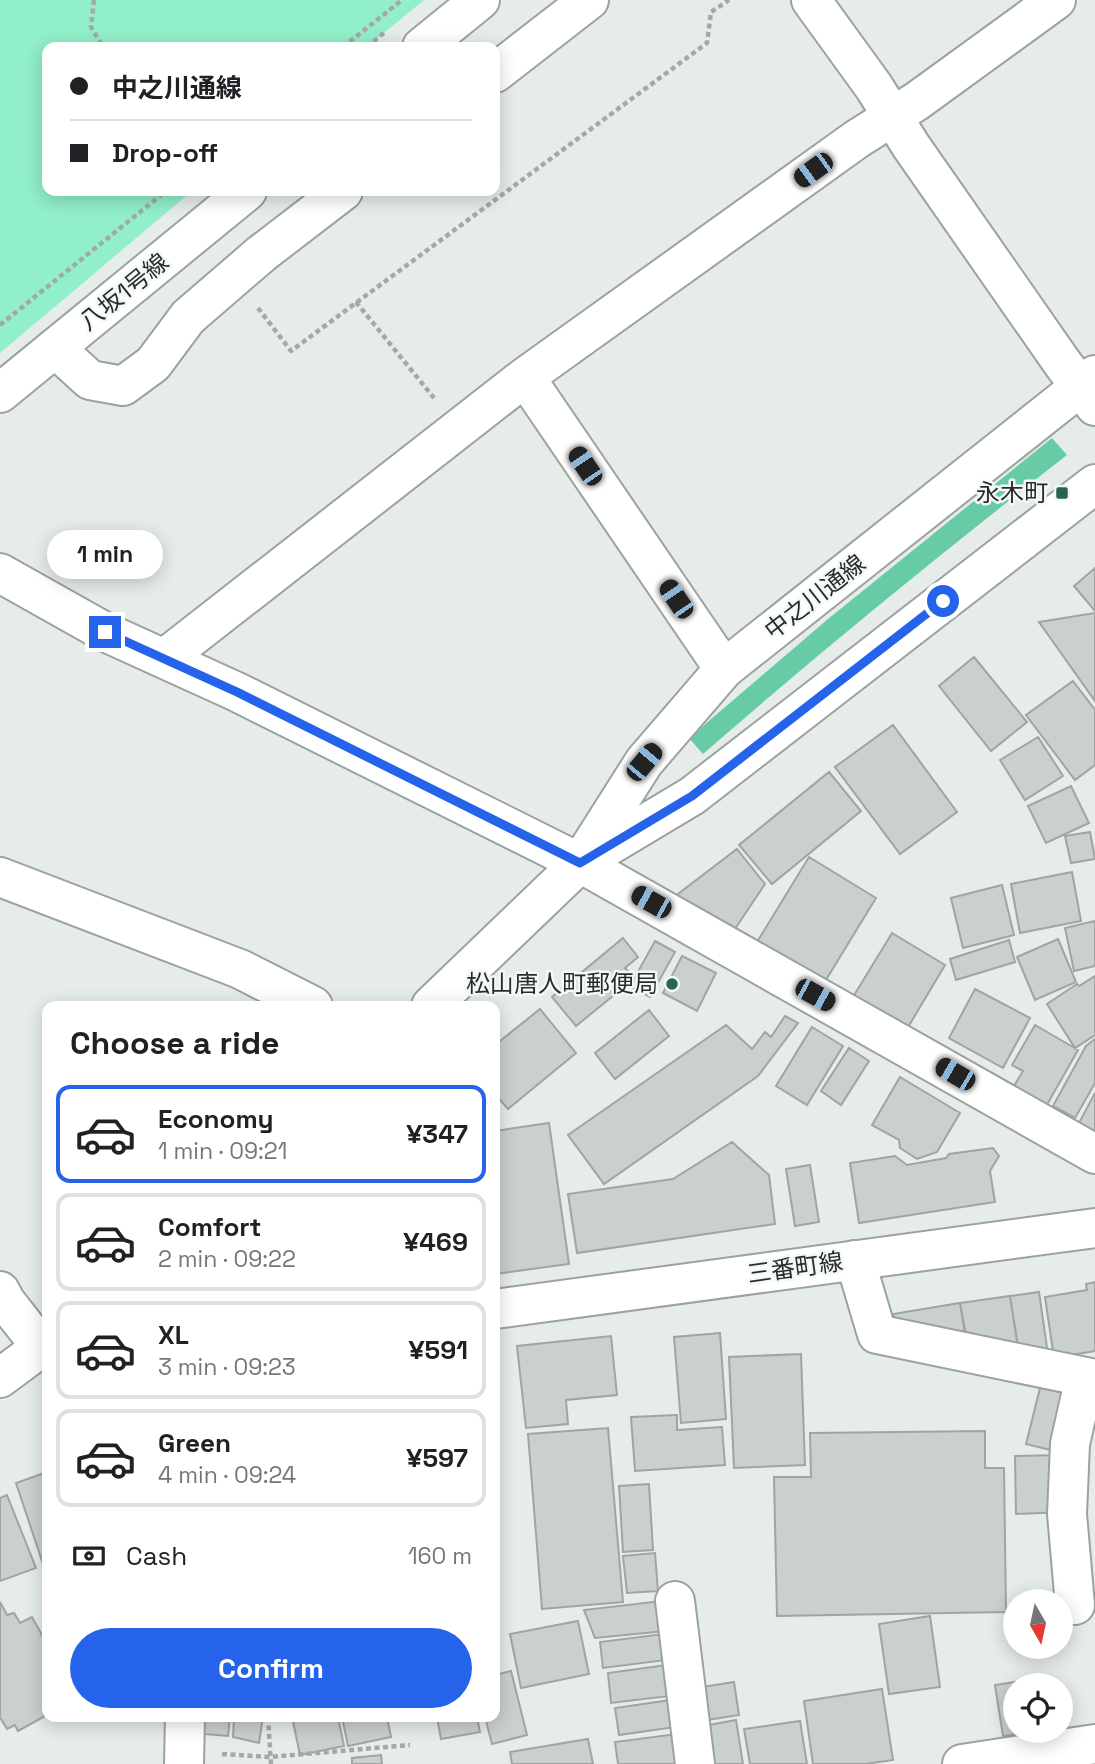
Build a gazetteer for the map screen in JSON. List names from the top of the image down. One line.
{"streets":{"street":["八坂1号線","中之川通線","三番町線"]},"places":{"transit":["永木町"],"other":["松山唐人町郵便局"]},"north":"bottom","page":{"banner":["中之川通線","Drop-off"],"bubble":"1 min","heading":"Choose a ride","list":[{"name":"Economy","note":"1 min · 09:21","value":"¥347"},{"name":"Comfort","note":"2 min · 09:22","value":"¥469"},{"name":"XL","note":"3 min · 09:23","value":"¥591"},{"name":"Green","note":"4 min · 09:24","value":"¥597"}],"pay":["Cash","160 m"],"buttons":"Confirm"}}
